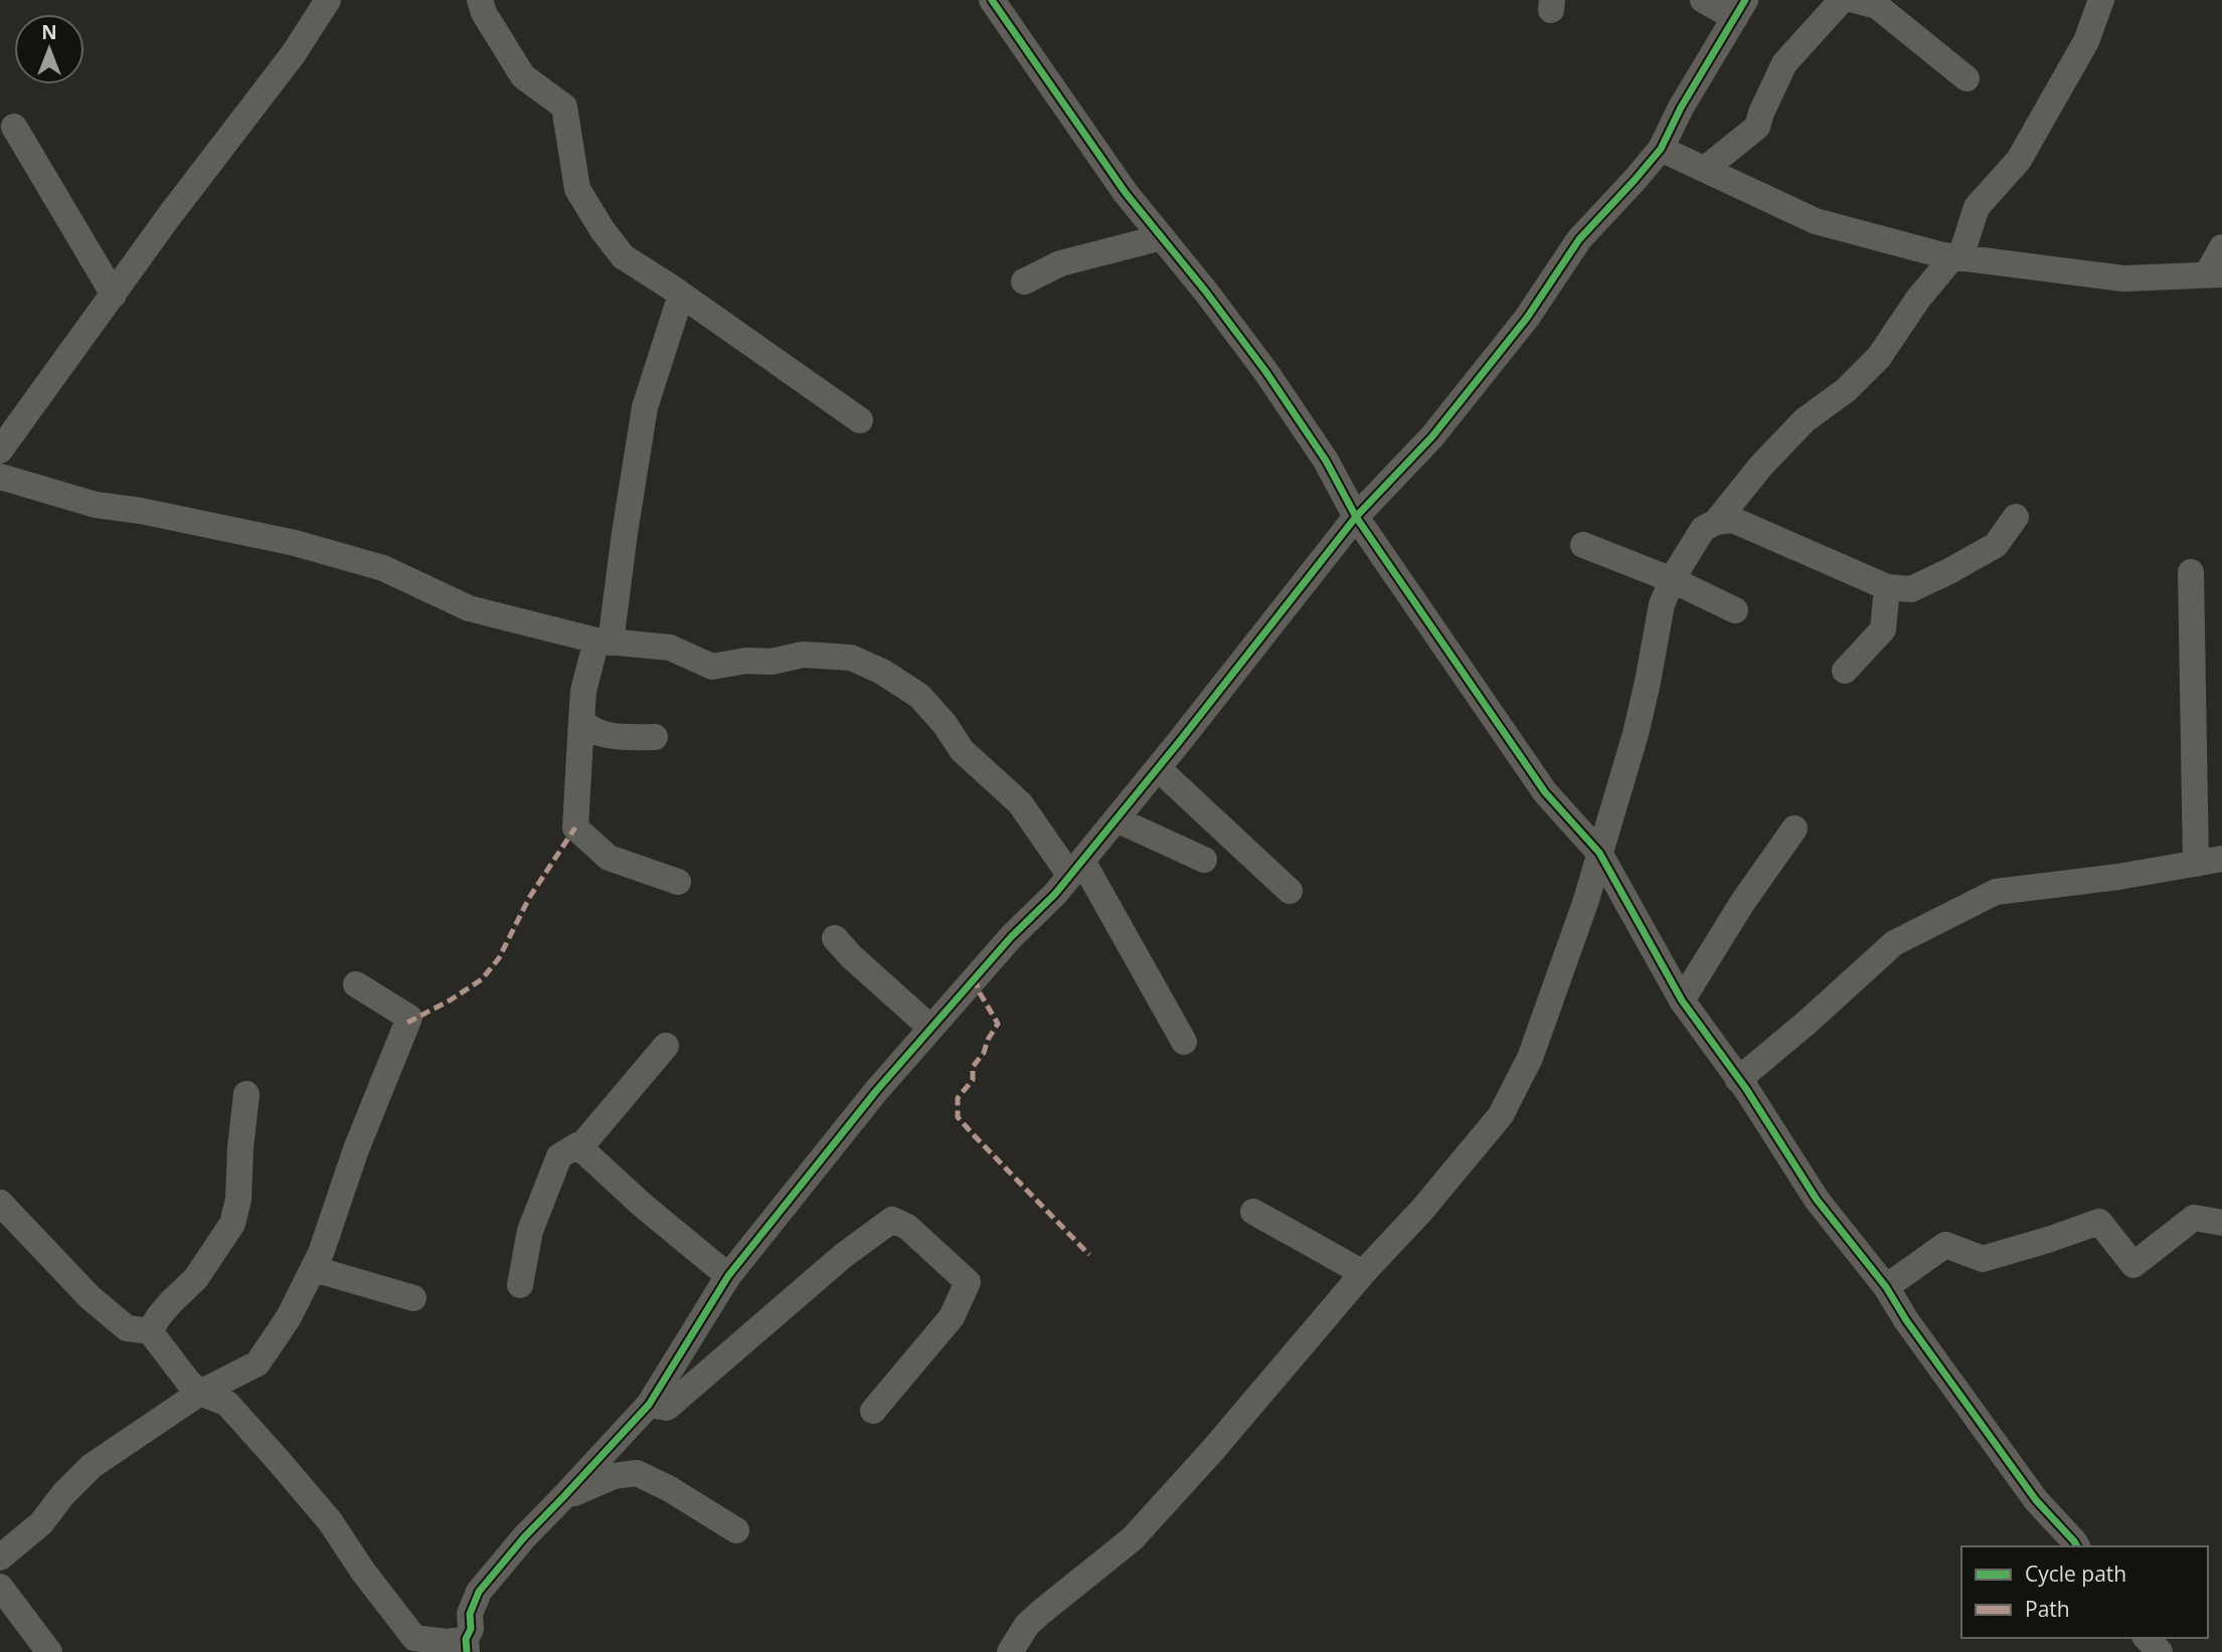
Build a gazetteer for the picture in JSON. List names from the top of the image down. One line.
{"legend":["Cycle path","Path"],"north":"top"}
